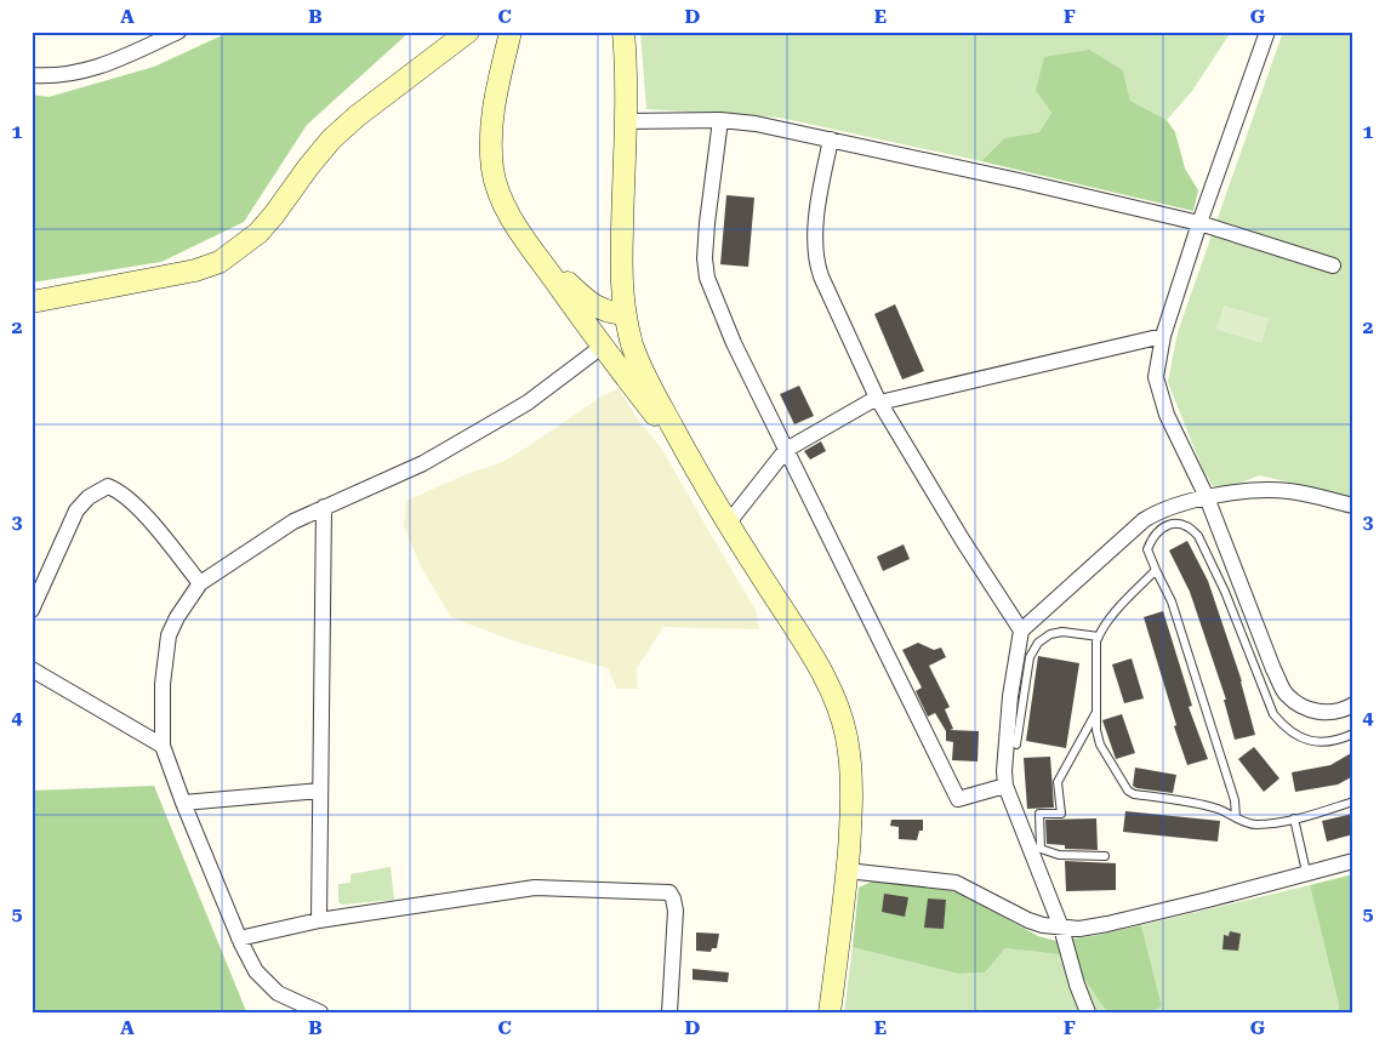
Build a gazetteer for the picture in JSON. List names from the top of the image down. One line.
{"grid":{"columns":["A","B","C","D","E","F","G"],"rows":["1","2","3","4","5"]}}
